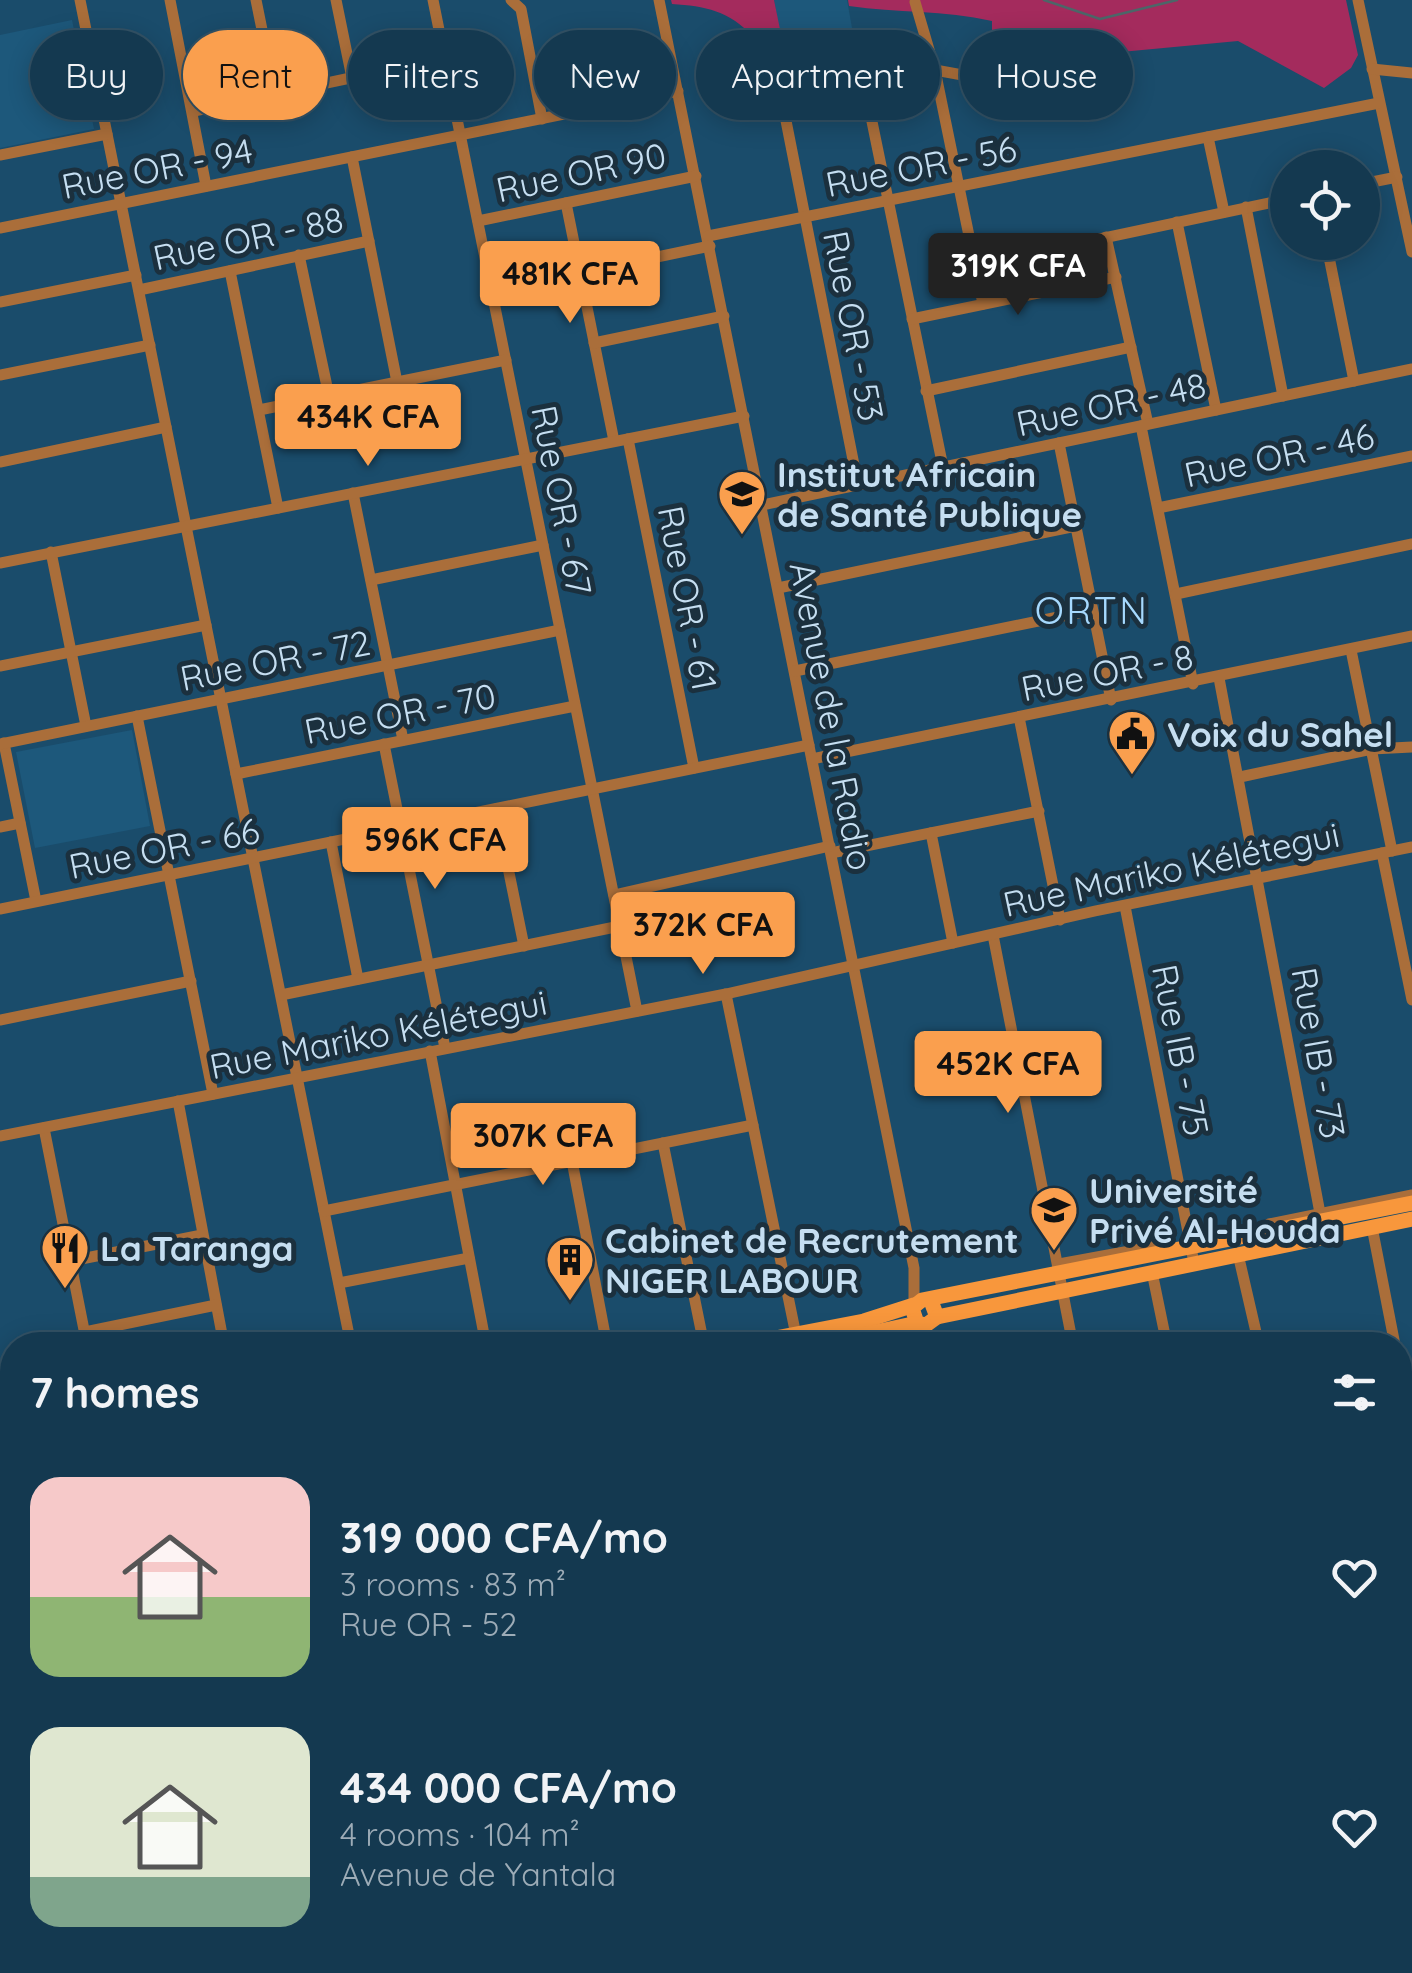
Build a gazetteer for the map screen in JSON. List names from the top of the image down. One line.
{"streets":{"street":["Rue OR - 56","Rue OR - 94","Rue OR 90","Rue OR - 88","Rue OR - 53","Rue OR - 48","Rue OR - 46","Rue OR - 67","Rue OR - 61","Rue OR - 72","Rue OR - 8","Rue OR - 70","Avenue de la Radio","Rue OR - 66","Rue Mariko Kélétegui","Rue IB - 75","Rue IB - 73"]},"crossings":[["Rue OR - 56","Rue OR - 53"],["Rue OR - 56","Rue OR - 61"],["Rue OR - 56","Avenue de la Radio"],["Rue OR - 94","Rue OR - 67"],["Rue OR 90","Rue OR - 67"],["Rue OR 90","Rue OR - 61"],["Rue OR 90","Avenue de la Radio"],["Rue OR - 53","Rue OR - 48"],["Rue OR - 48","Avenue de la Radio"],["Rue OR - 67","Rue OR - 72"],["Rue OR - 67","Rue OR - 70"],["Rue OR - 67","Rue OR - 66"],["Rue OR - 67","Rue Mariko Kélétegui"],["Rue OR - 61","Rue OR - 66"],["Rue OR - 8","Avenue de la Radio"],["Rue OR - 8","Rue IB - 73"],["Avenue de la Radio","Rue OR - 66"],["Avenue de la Radio","Rue Mariko Kélétegui"],["Rue Mariko Kélétegui","Rue IB - 75"],["Rue Mariko Kélétegui","Rue IB - 73"]],"districts":["ORTN"],"places":{"school or university":["Institut Africain de Santé Publique","Université Privé Al-Houda"],"public building":["Voix du Sahel"],"restaurant":["La Taranga"],"building":["Cabinet de Recrutement NIGER LABOUR"]},"page":{"chip":["Buy","Rent","Filters","New","Apartment","House"],"price":["319K CFA","481K CFA","434K CFA","596K CFA","372K CFA","452K CFA","307K CFA"],"heading":"7 homes","list":[{"name":"319 000 CFA/mo","note":"3 rooms · 83 m² · Rue OR - 52"},{"name":"434 000 CFA/mo","note":"4 rooms · 104 m² · Avenue de Yantala"}]}}
